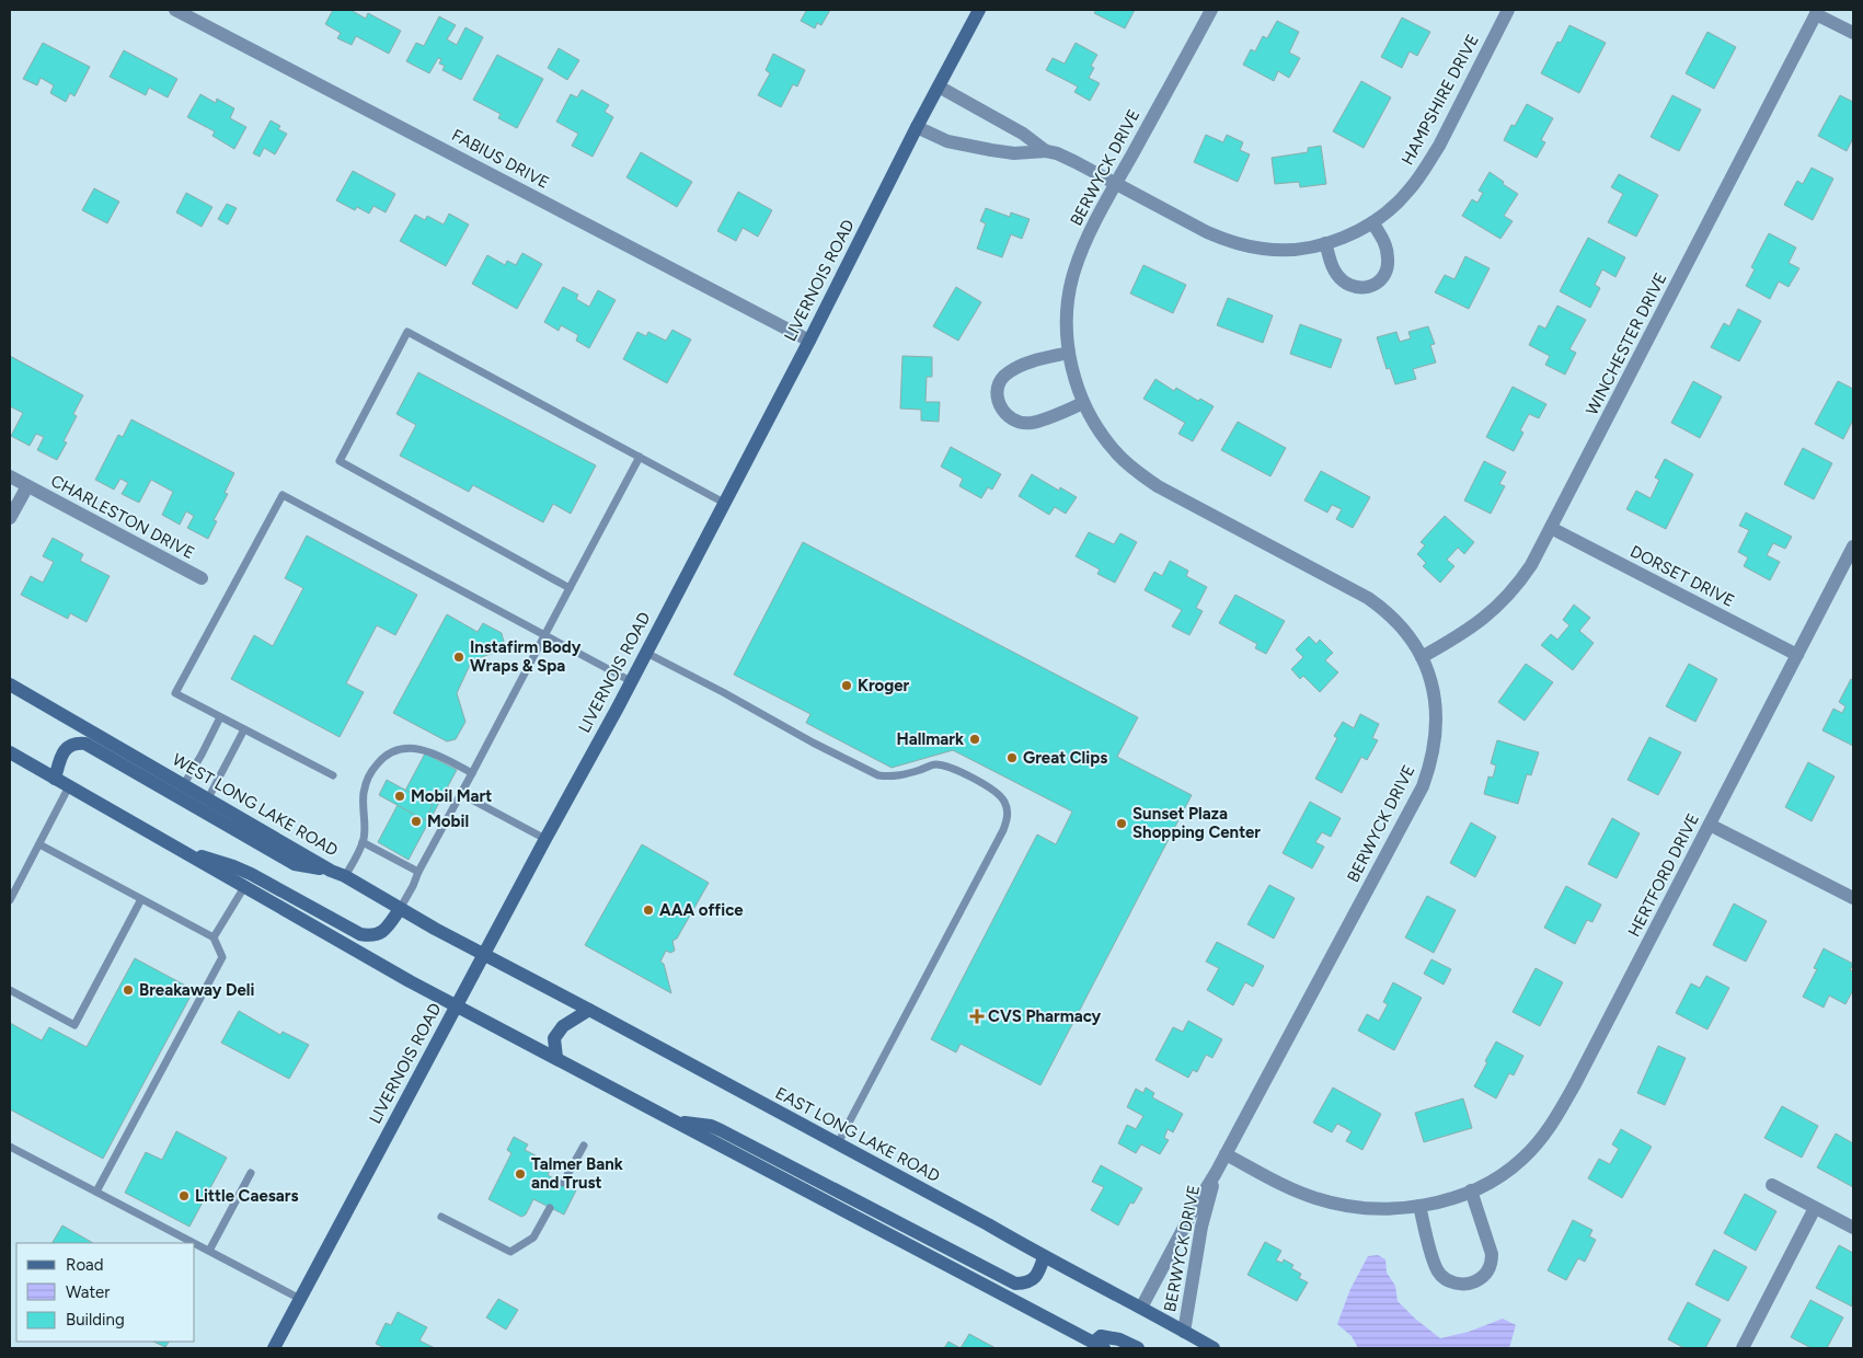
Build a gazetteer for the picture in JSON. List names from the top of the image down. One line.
{"streets":{"main road":["LIVERNOIS ROAD","WEST LONG LAKE ROAD","EAST LONG LAKE ROAD"],"street":["HAMPSHIRE DRIVE","FABIUS DRIVE","BERWYCK DRIVE","WINCHESTER DRIVE","CHARLESTON DRIVE","DORSET DRIVE","HERTFORD DRIVE"]},"crossings":[["HAMPSHIRE DRIVE","BERWYCK DRIVE"],["HAMPSHIRE DRIVE","LIVERNOIS ROAD"],["FABIUS DRIVE","LIVERNOIS ROAD"],["BERWYCK DRIVE","WINCHESTER DRIVE"],["BERWYCK DRIVE","HERTFORD DRIVE"],["BERWYCK DRIVE","EAST LONG LAKE ROAD"],["LIVERNOIS ROAD","WEST LONG LAKE ROAD"],["LIVERNOIS ROAD","EAST LONG LAKE ROAD"],["WINCHESTER DRIVE","DORSET DRIVE"],["DORSET DRIVE","HERTFORD DRIVE"],["WEST LONG LAKE ROAD","EAST LONG LAKE ROAD"]],"places":{"other":["Instafirm Body Wraps & Spa","Kroger","Hallmark","Great Clips","Mobil Mart","Mobil","Sunset Plaza Shopping Center","AAA office","Breakaway Deli","Talmer Bank and Trust","Little Caesars"],"health":["CVS Pharmacy"]},"legend":["Road","Water","Building"]}
